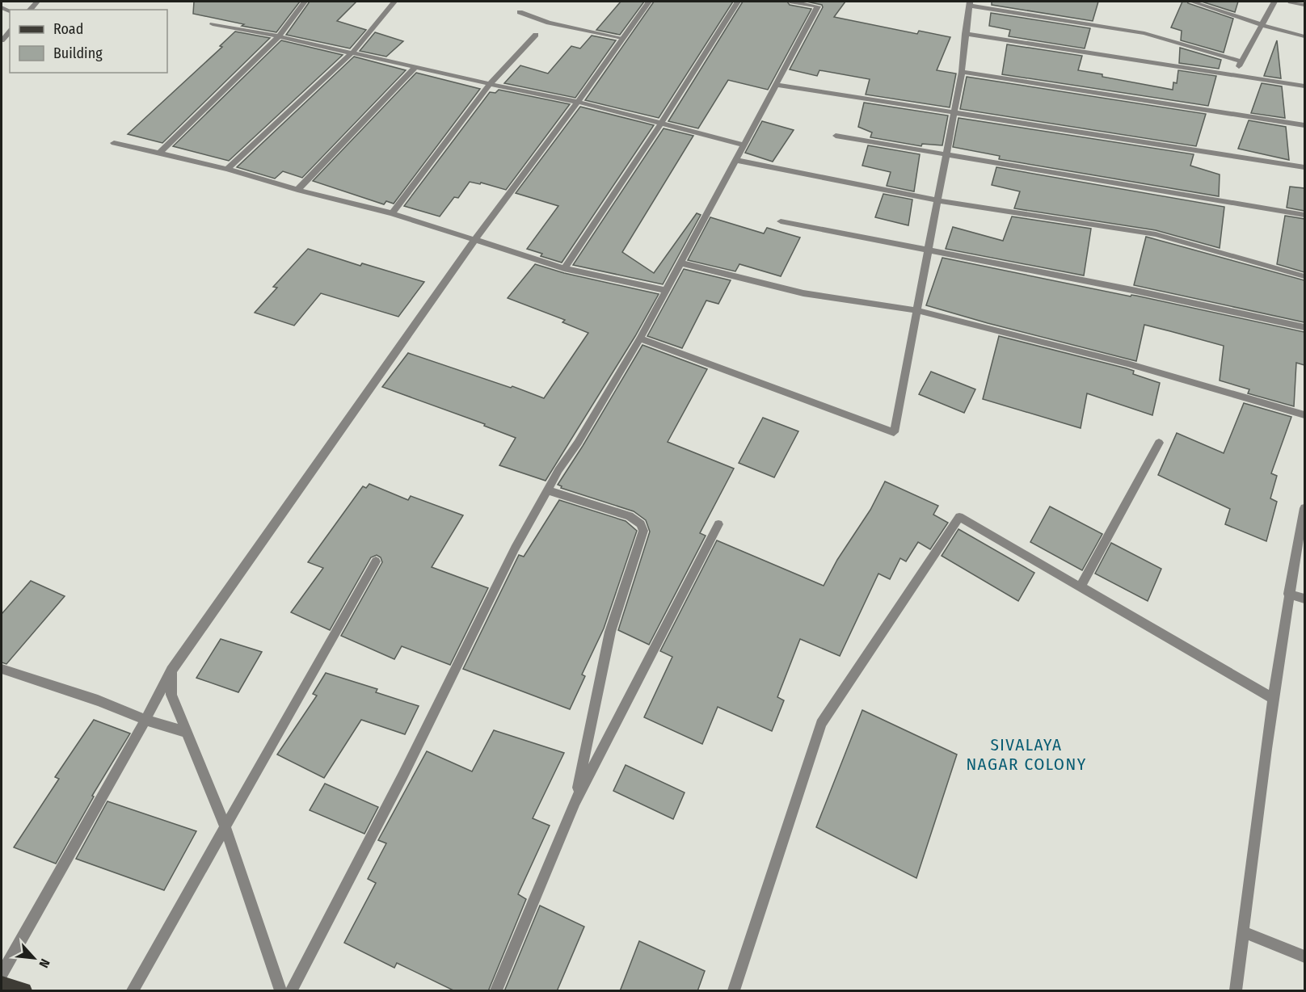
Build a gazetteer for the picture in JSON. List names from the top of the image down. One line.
{"districts":["SIVALAYA NAGAR COLONY"],"legend":["Road","Building"],"north":"bottom right"}
